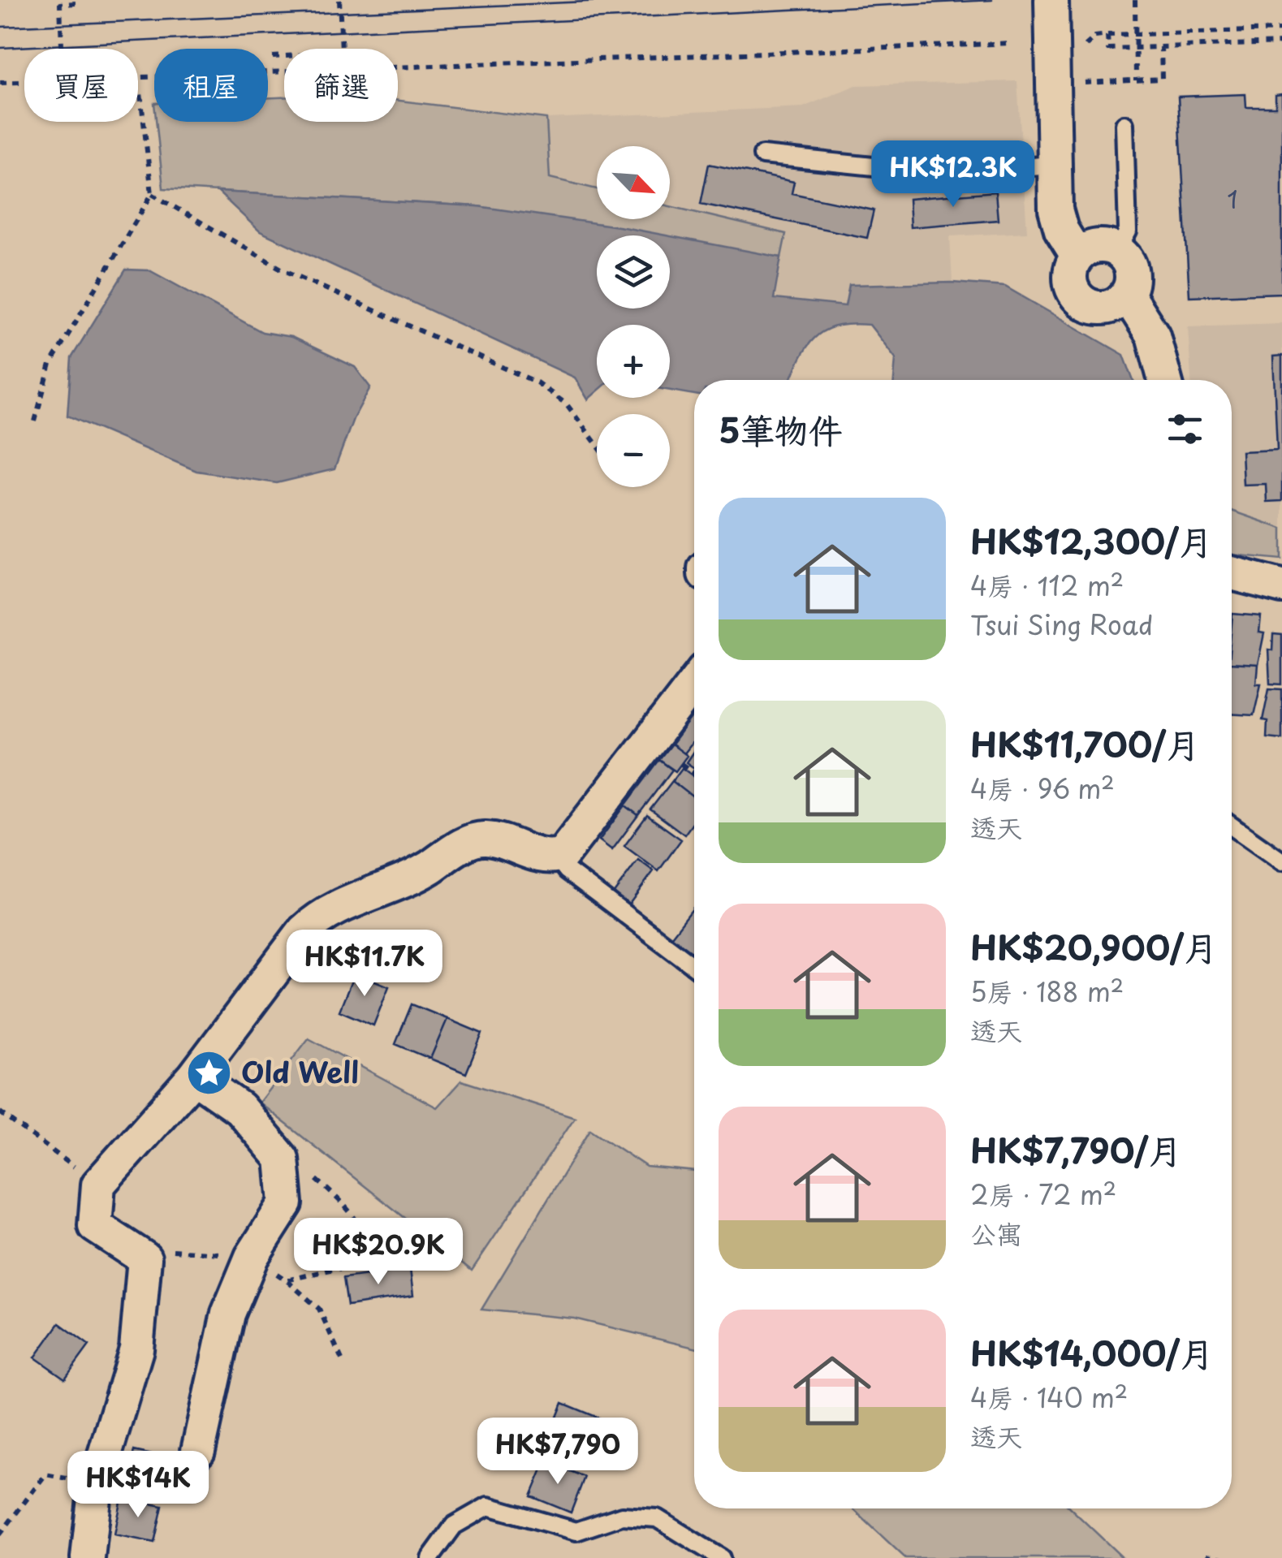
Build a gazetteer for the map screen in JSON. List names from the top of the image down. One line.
{"places":{"place":["Old Well"]},"house_numbers":["1"],"north":"bottom right","page":{"chip":["買屋","租屋","篩選"],"price":["HK$12.3K","HK$11.7K","HK$20.9K","HK$7,790","HK$14K"],"map_buttons":["+","−"],"heading":"5筆物件","list":[{"name":"HK$12,300/月","note":"4房 · 112 m² · Tsui Sing Road"},{"name":"HK$11,700/月","note":"4房 · 96 m² · 透天"},{"name":"HK$20,900/月","note":"5房 · 188 m² · 透天"},{"name":"HK$7,790/月","note":"2房 · 72 m² · 公寓"},{"name":"HK$14,000/月","note":"4房 · 140 m² · 透天"}]}}
